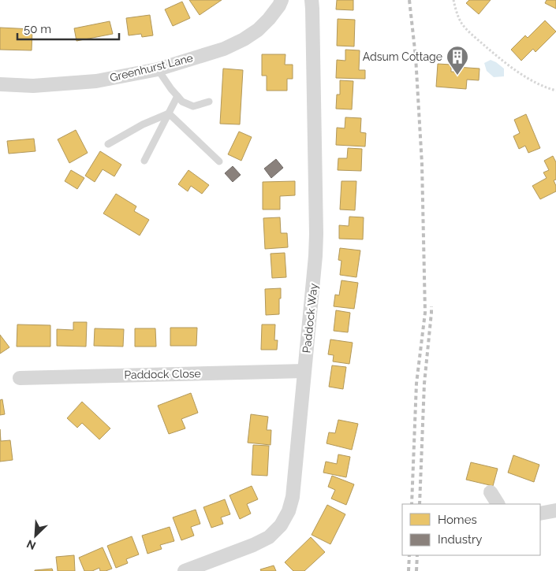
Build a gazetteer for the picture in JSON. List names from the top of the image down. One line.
{"streets":{"street":["Greenhurst Lane","Paddock Way","Paddock Close"]},"crossings":[["Paddock Way","Paddock Close"]],"places":{"building":["Adsum Cottage"]},"legend":["Homes","Industry"],"scale_bar":"50 m","north":"bottom left"}
